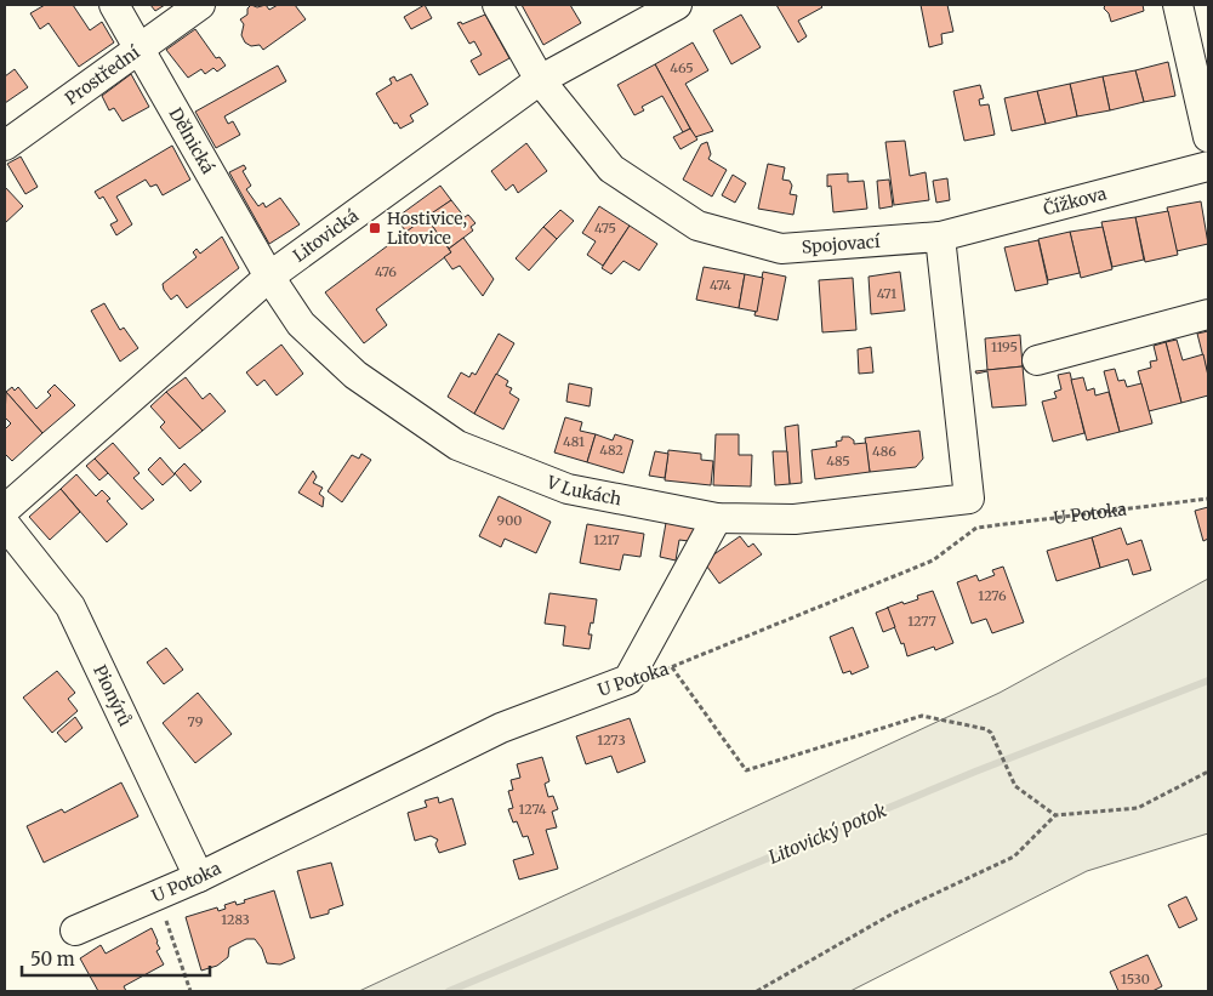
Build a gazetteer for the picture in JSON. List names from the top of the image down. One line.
{"streets":{"street":["Prostřední","Dělnická","Čížkova","Litovická","Spojovací","V Lukách","U Potoka","Pionýrů"]},"crossings":[["Prostřední","Dělnická"],["Dělnická","Litovická"],["Dělnická","V Lukách"],["Čížkova","Spojovací"],["Čížkova","V Lukách"],["Litovická","Spojovací"],["Litovická","V Lukách"],["Spojovací","V Lukách"],["U Potoka","Pionýrů"]],"water":["Litovický potok"],"places":{"transit":["Hostivice, Litovice"]},"house_numbers":["465","475","476","474","471","1195","481","482","486","485","900","1217","1276","1277","79","1273","1274","1283","1530"],"scale_bar":"50 m"}
